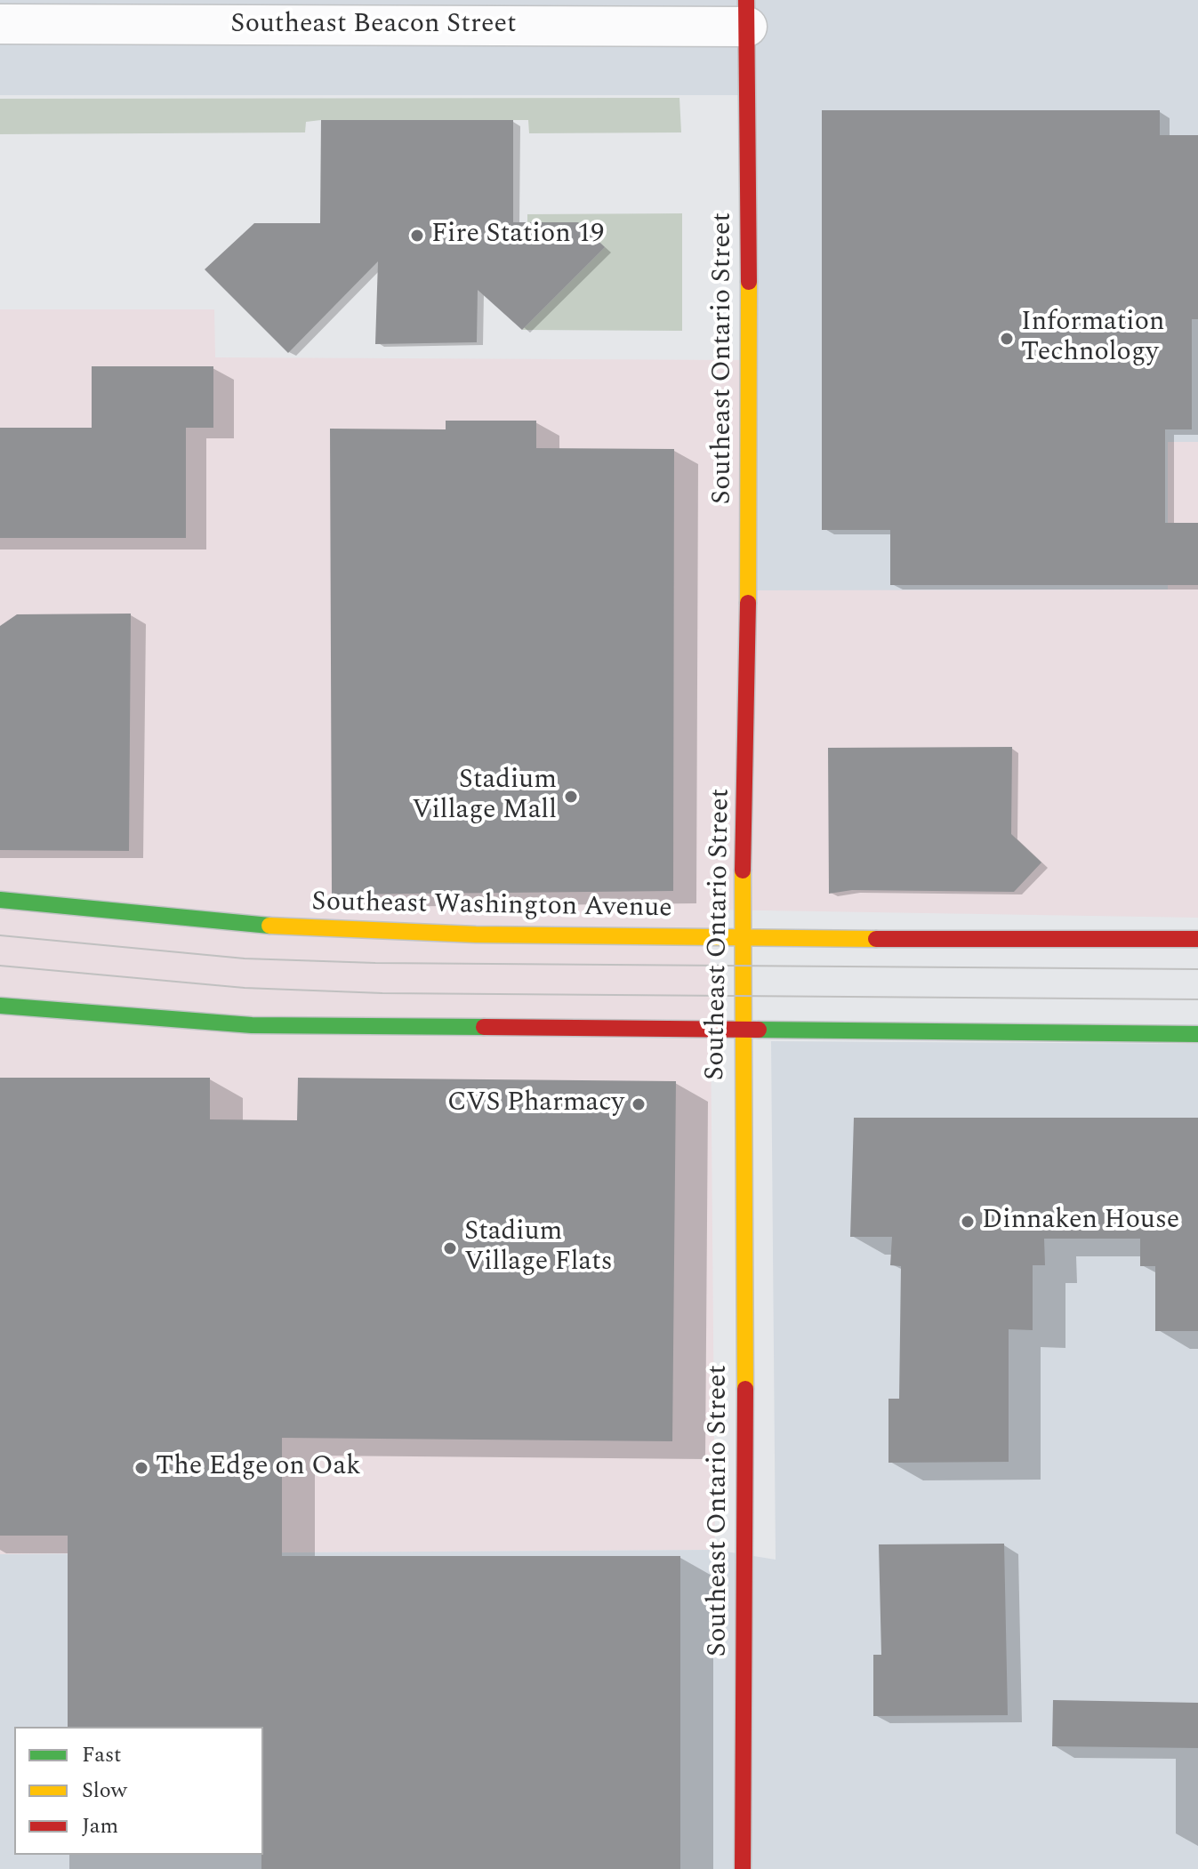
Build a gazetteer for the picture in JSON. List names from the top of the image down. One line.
{"streets":{"street":["Southeast Beacon Street","Southeast Ontario Street","Southeast Washington Avenue"]},"crossings":[["Southeast Beacon Street","Southeast Ontario Street"],["Southeast Ontario Street","Southeast Washington Avenue"]],"places":["Fire Station 19","Information Technology","Stadium Village Mall","CVS Pharmacy","Dinnaken House","Stadium Village Flats","The Edge on Oak"],"legend":["Fast","Slow","Jam"]}
